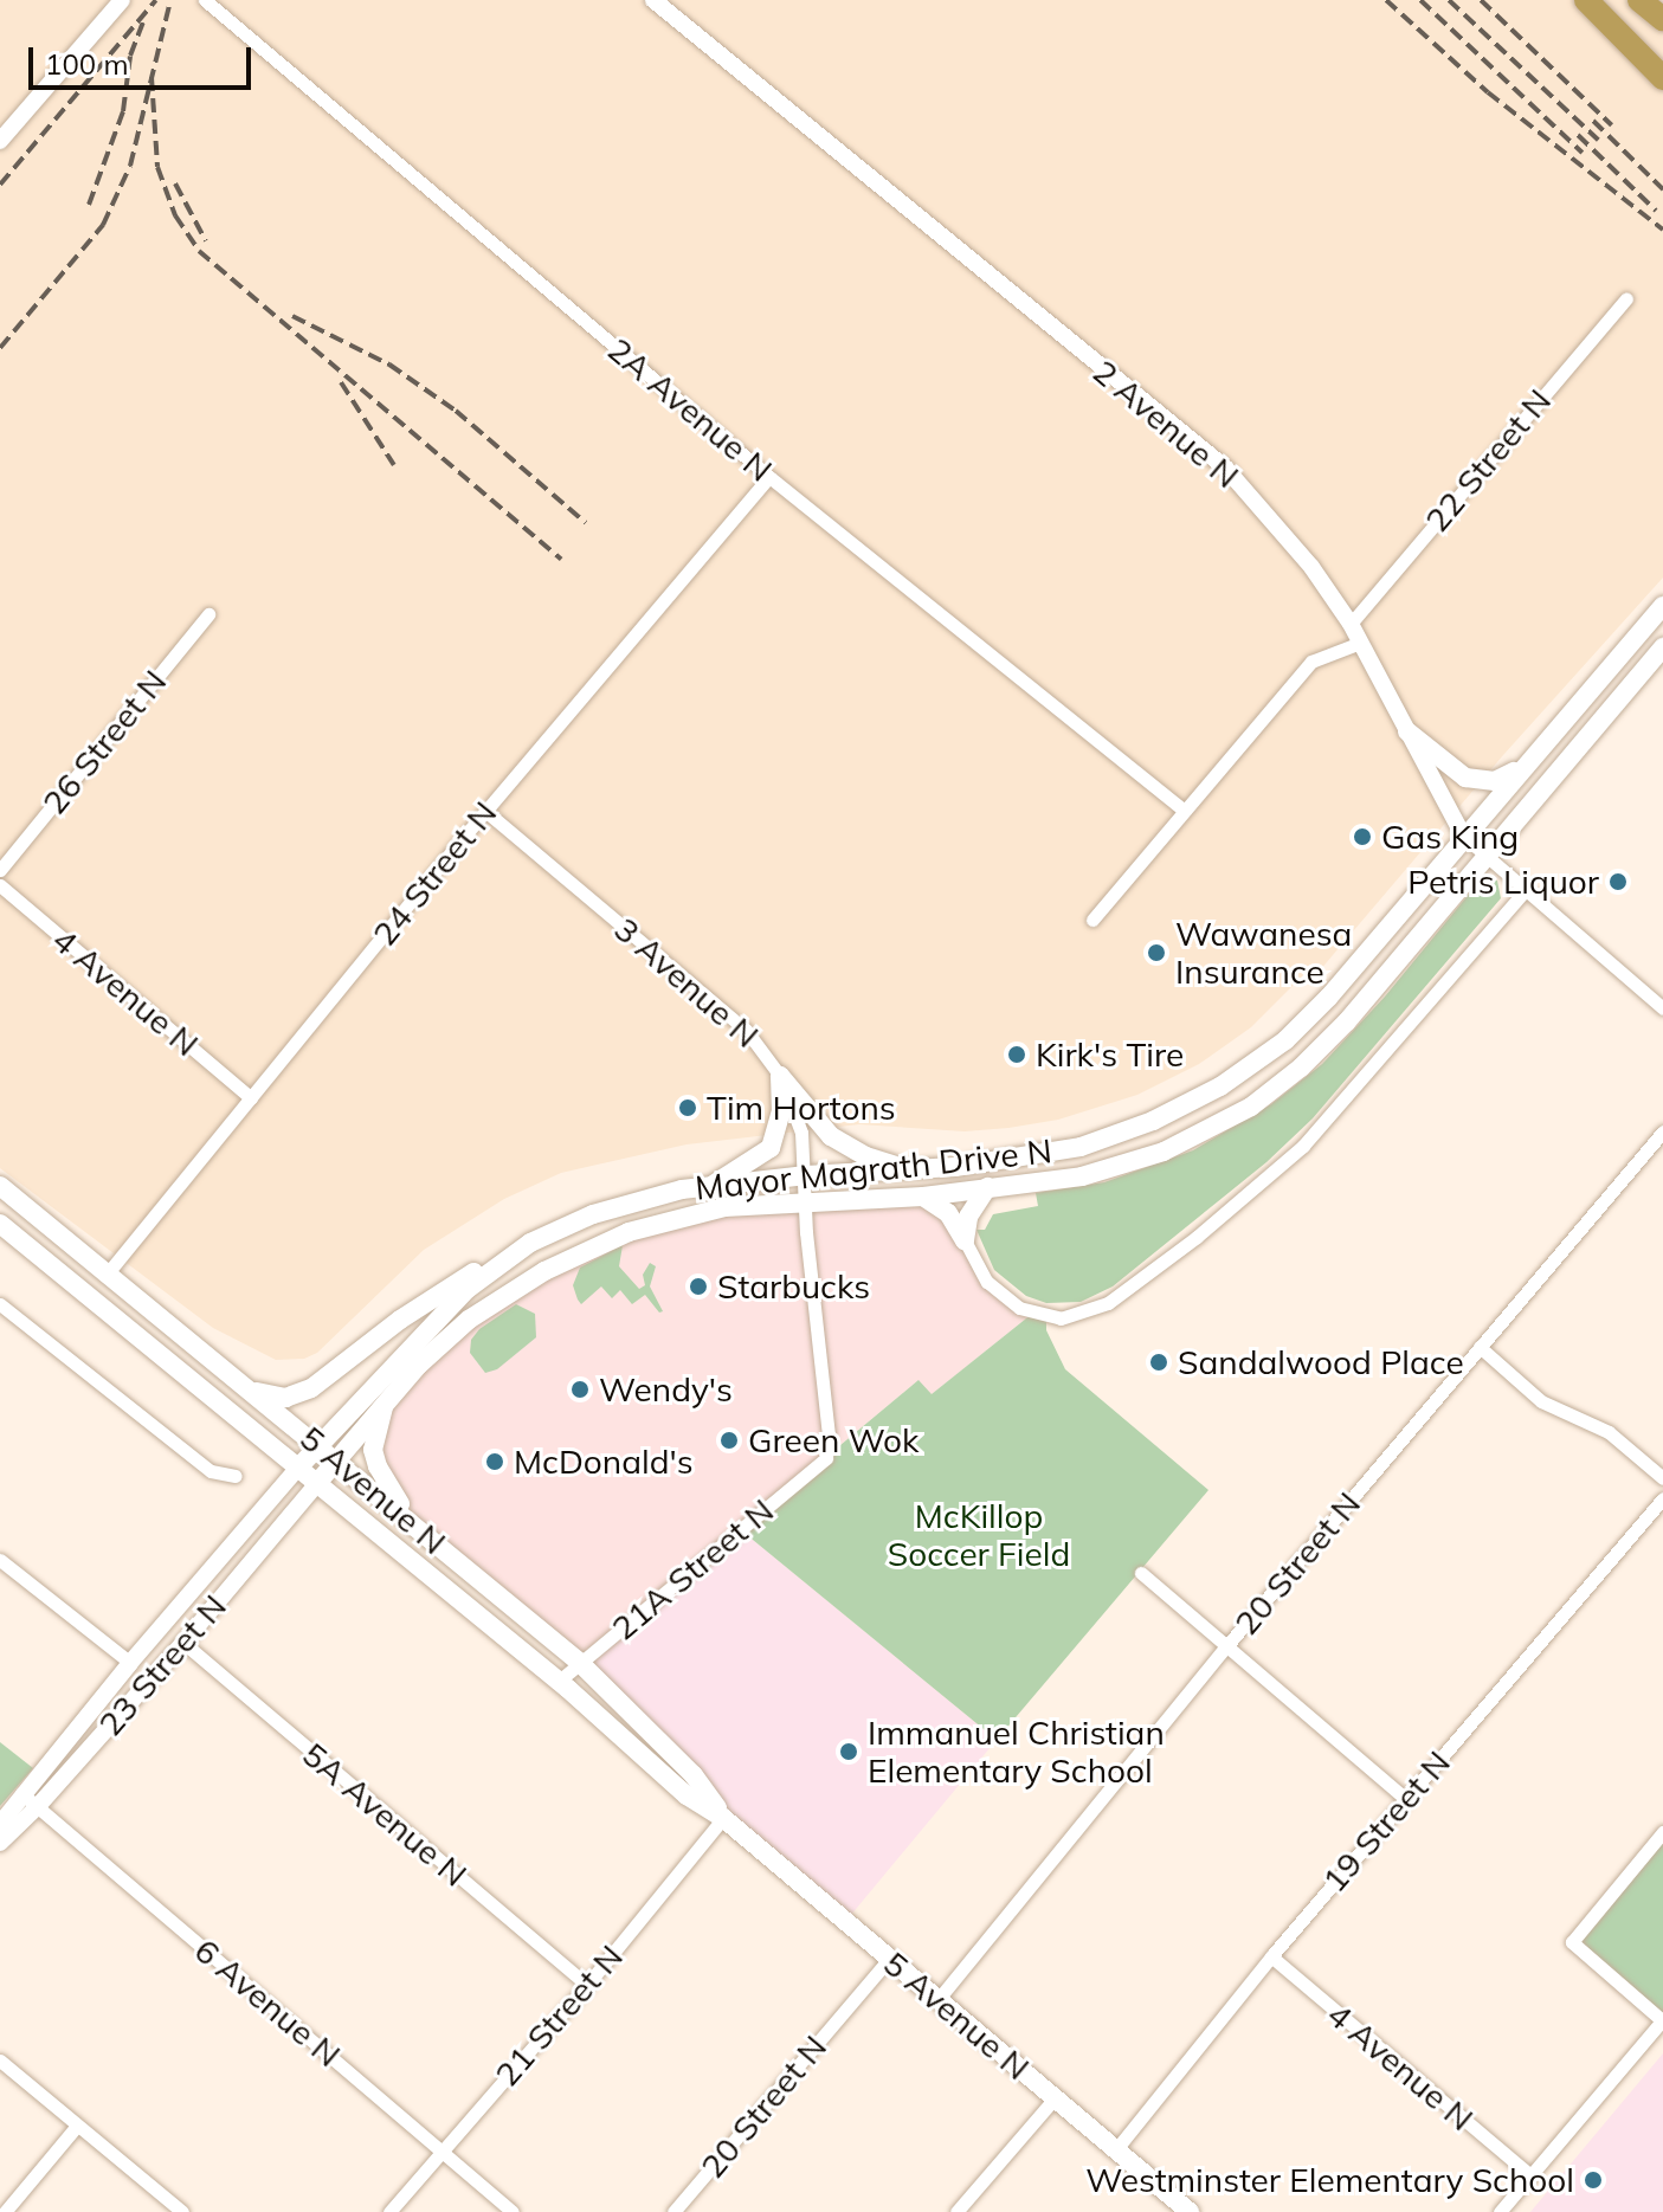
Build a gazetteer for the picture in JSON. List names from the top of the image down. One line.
{"streets":{"main road":["Mayor Magrath Drive N","5 Avenue N"],"street":["2A Avenue N","2 Avenue N","22 Street N","26 Street N","24 Street N","3 Avenue N","4 Avenue N","20 Street N","21A Street N","23 Street N","5A Avenue N","19 Street N","6 Avenue N","21 Street N"]},"crossings":[["2A Avenue N","24 Street N"],["2 Avenue N","22 Street N"],["2 Avenue N","Mayor Magrath Drive N"],["24 Street N","3 Avenue N"],["24 Street N","4 Avenue N"],["24 Street N","5 Avenue N"],["3 Avenue N","Mayor Magrath Drive N"],["3 Avenue N","21A Street N"],["4 Avenue N","19 Street N"],["Mayor Magrath Drive N","5 Avenue N"],["Mayor Magrath Drive N","23 Street N"],["5 Avenue N","20 Street N"],["5 Avenue N","21A Street N"],["5 Avenue N","23 Street N"],["5 Avenue N","19 Street N"],["5 Avenue N","21 Street N"],["23 Street N","5A Avenue N"],["23 Street N","6 Avenue N"],["5A Avenue N","21 Street N"],["6 Avenue N","21 Street N"]],"parks":["McKillop Soccer Field"],"places":["Gas King","Petris Liquor","Wawanesa Insurance","Kirk's Tire","Tim Hortons","Starbucks","Sandalwood Place","Wendy's","Green Wok","McDonald's","Immanuel Christian Elementary School","Westminster Elementary School"],"scale_bar":"100 m"}
